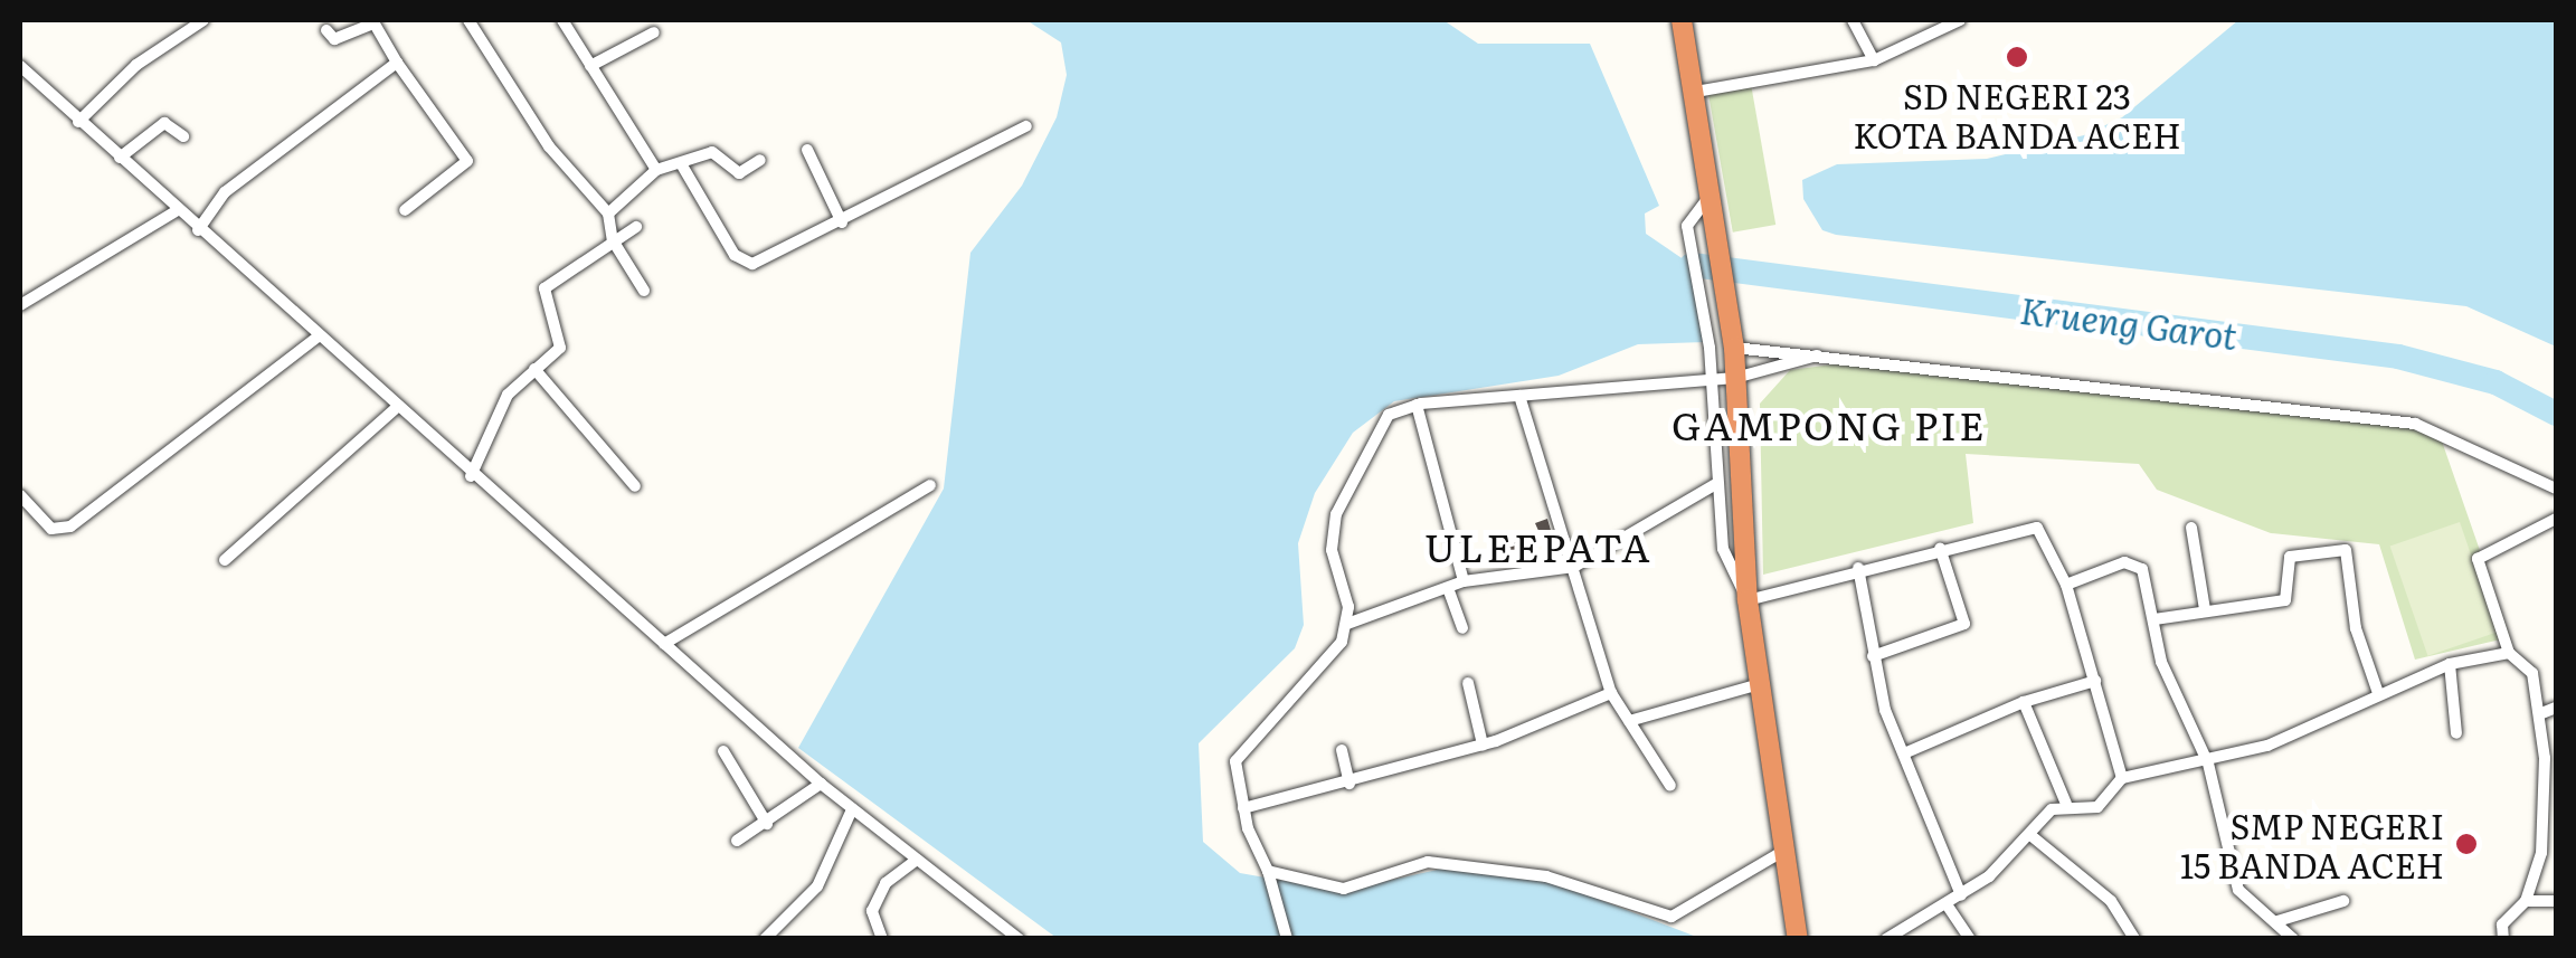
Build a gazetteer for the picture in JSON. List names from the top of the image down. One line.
{"districts":["GAMPONG PIE","ULEEPATA"],"water":["Krueng Garot"],"places":["SD NEGERI 23 KOTA BANDA ACEH","SMP NEGERI 15 BANDA ACEH"]}
